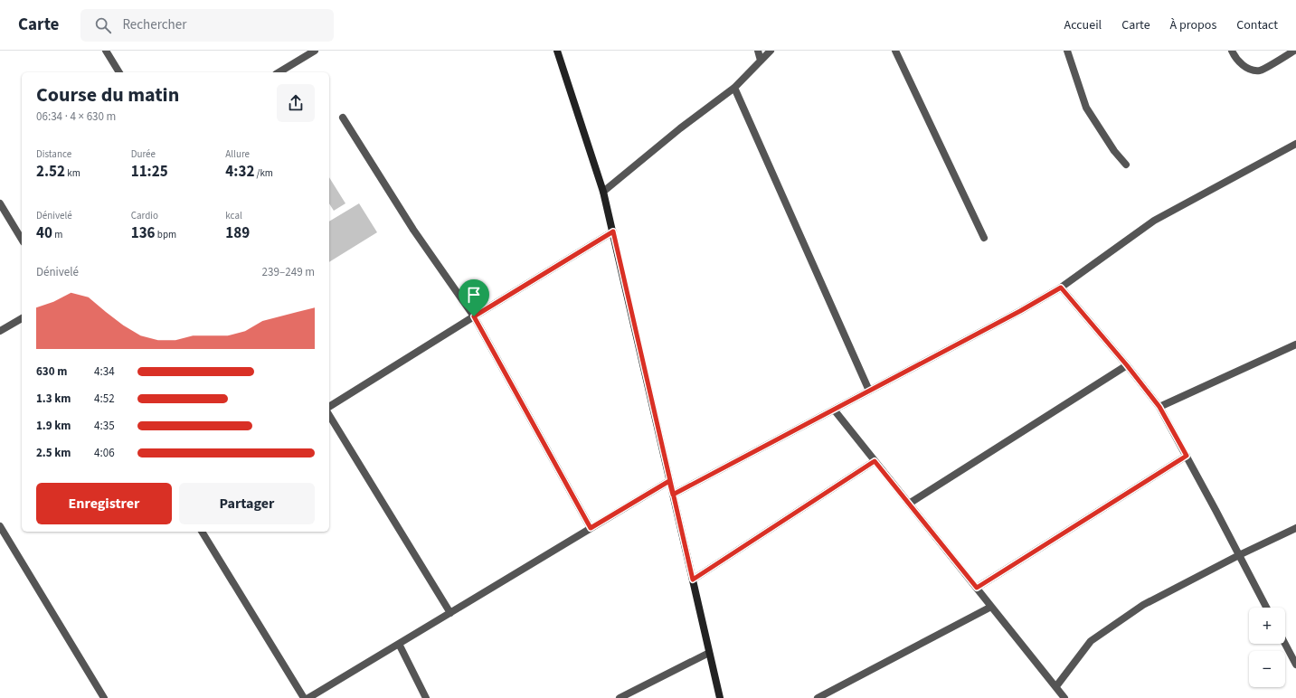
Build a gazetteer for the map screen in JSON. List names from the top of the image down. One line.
{"page":{"header":"Carte","search":"Rechercher","nav":["Accueil","Carte","À propos","Contact"],"heading":["Course du matin","06:34 · 4 × 630 m"],"stats":[["Distance","2.52 km"],["Durée","11:25"],["Allure","4:32 /km"],["Dénivelé","40 m"],["Cardio","136 bpm"],["kcal","189"]],"chart":["Dénivelé","239–249 m"],"list":[{"name":"630 m","note":"4:34"},{"name":"1.3 km","note":"4:52"},{"name":"1.9 km","note":"4:35"},{"name":"2.5 km","note":"4:06"}],"buttons":["Enregistrer","Partager"],"map_buttons":["+","−"]}}
